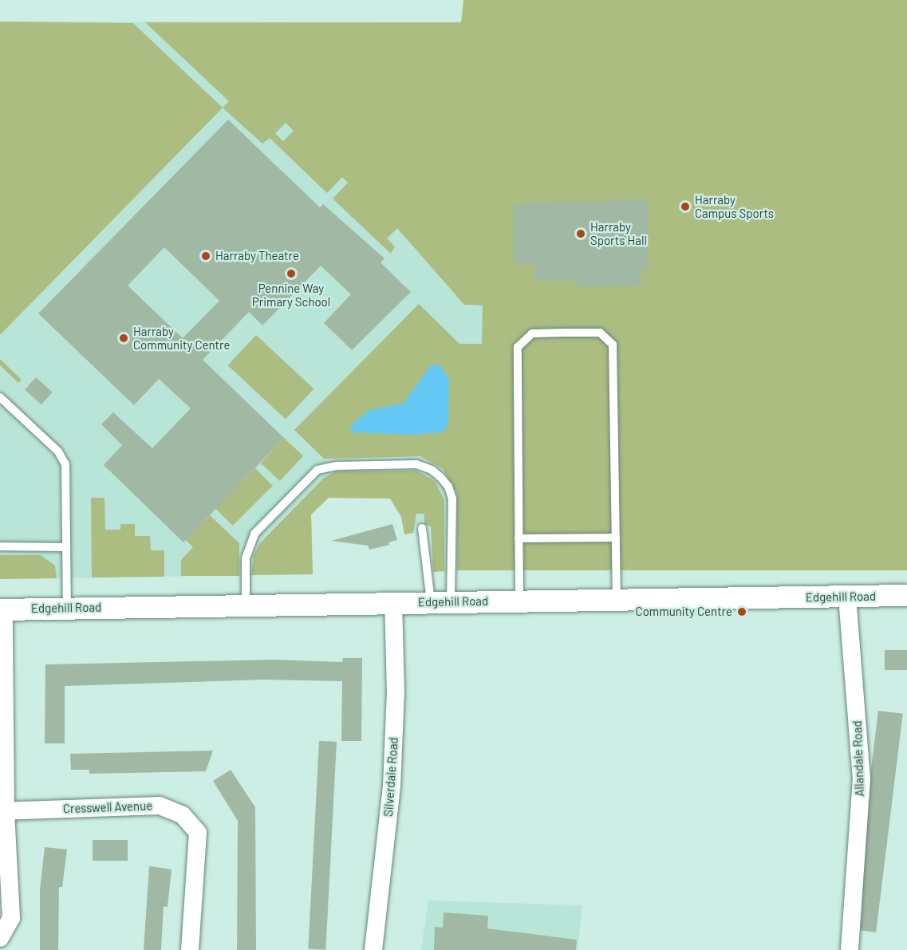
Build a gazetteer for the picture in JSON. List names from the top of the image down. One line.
{"streets":{"street":["Edgehill Road","Allandale Road","Silverdale Road","Cresswell Avenue"]},"crossings":[["Edgehill Road","Allandale Road"],["Edgehill Road","Silverdale Road"]],"places":["Harraby Campus Sports","Harraby Sports Hall","Harraby Theatre","Pennine Way Primary School","Harraby Community Centre","Community Centre"]}
